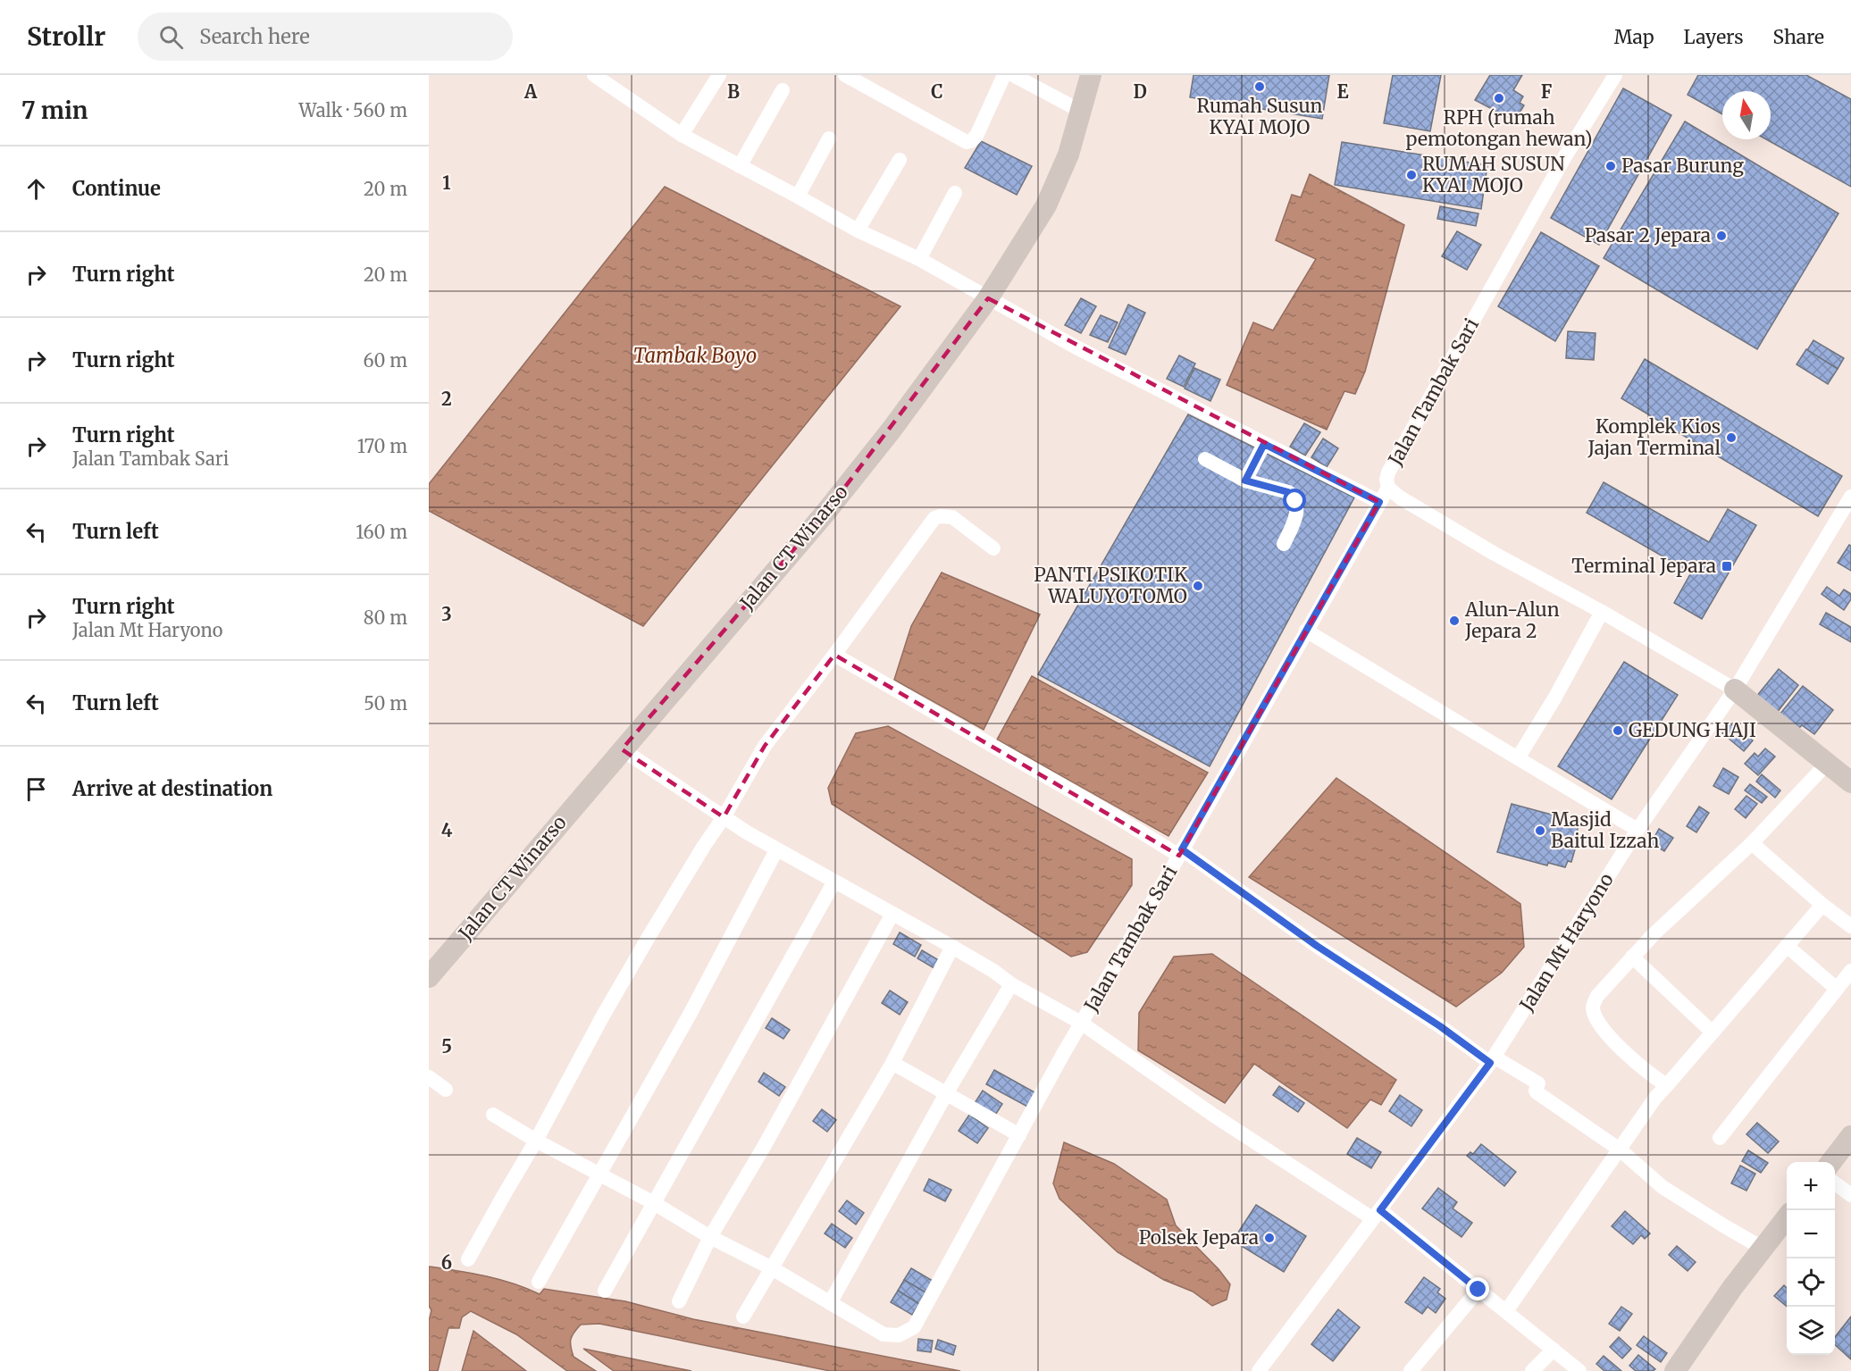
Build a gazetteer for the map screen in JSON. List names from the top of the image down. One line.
{"streets":{"street":["Jalan Tambak Sari","Jalan CT Winarso","Jalan Mt Haryono"]},"water":["Tambak Boyo"],"places":{"other":["Rumah Susun KYAI MOJO","RPH (rumah pemotongan hewan)","Pasar Burung","RUMAH SUSUN KYAI MOJO","Pasar 2 Jepara","Komplek Kios Jajan Terminal","PANTI PSIKOTIK WALUYOTOMO","Alun-Alun Jepara 2","GEDUNG HAJI","Masjid Baitul Izzah","Polsek Jepara"],"transit":["Terminal Jepara"]},"north":"top","page":{"header":"Strollr","search":"Search here","nav":["Map","Layers","Share"],"heading":["7 min","Walk · 560 m"],"list":[["Continue","20 m"],["Turn right","20 m"],["Turn right","60 m"],["Turn right","Jalan Tambak Sari","170 m"],["Turn left","160 m"],["Turn right","Jalan Mt Haryono","80 m"],["Turn left","50 m"],"Arrive at destination"],"map_buttons":["+","−"]},"grid":{"columns":["A","B","C","D","E","F"],"rows":["1","2","3","4","5","6"]}}
